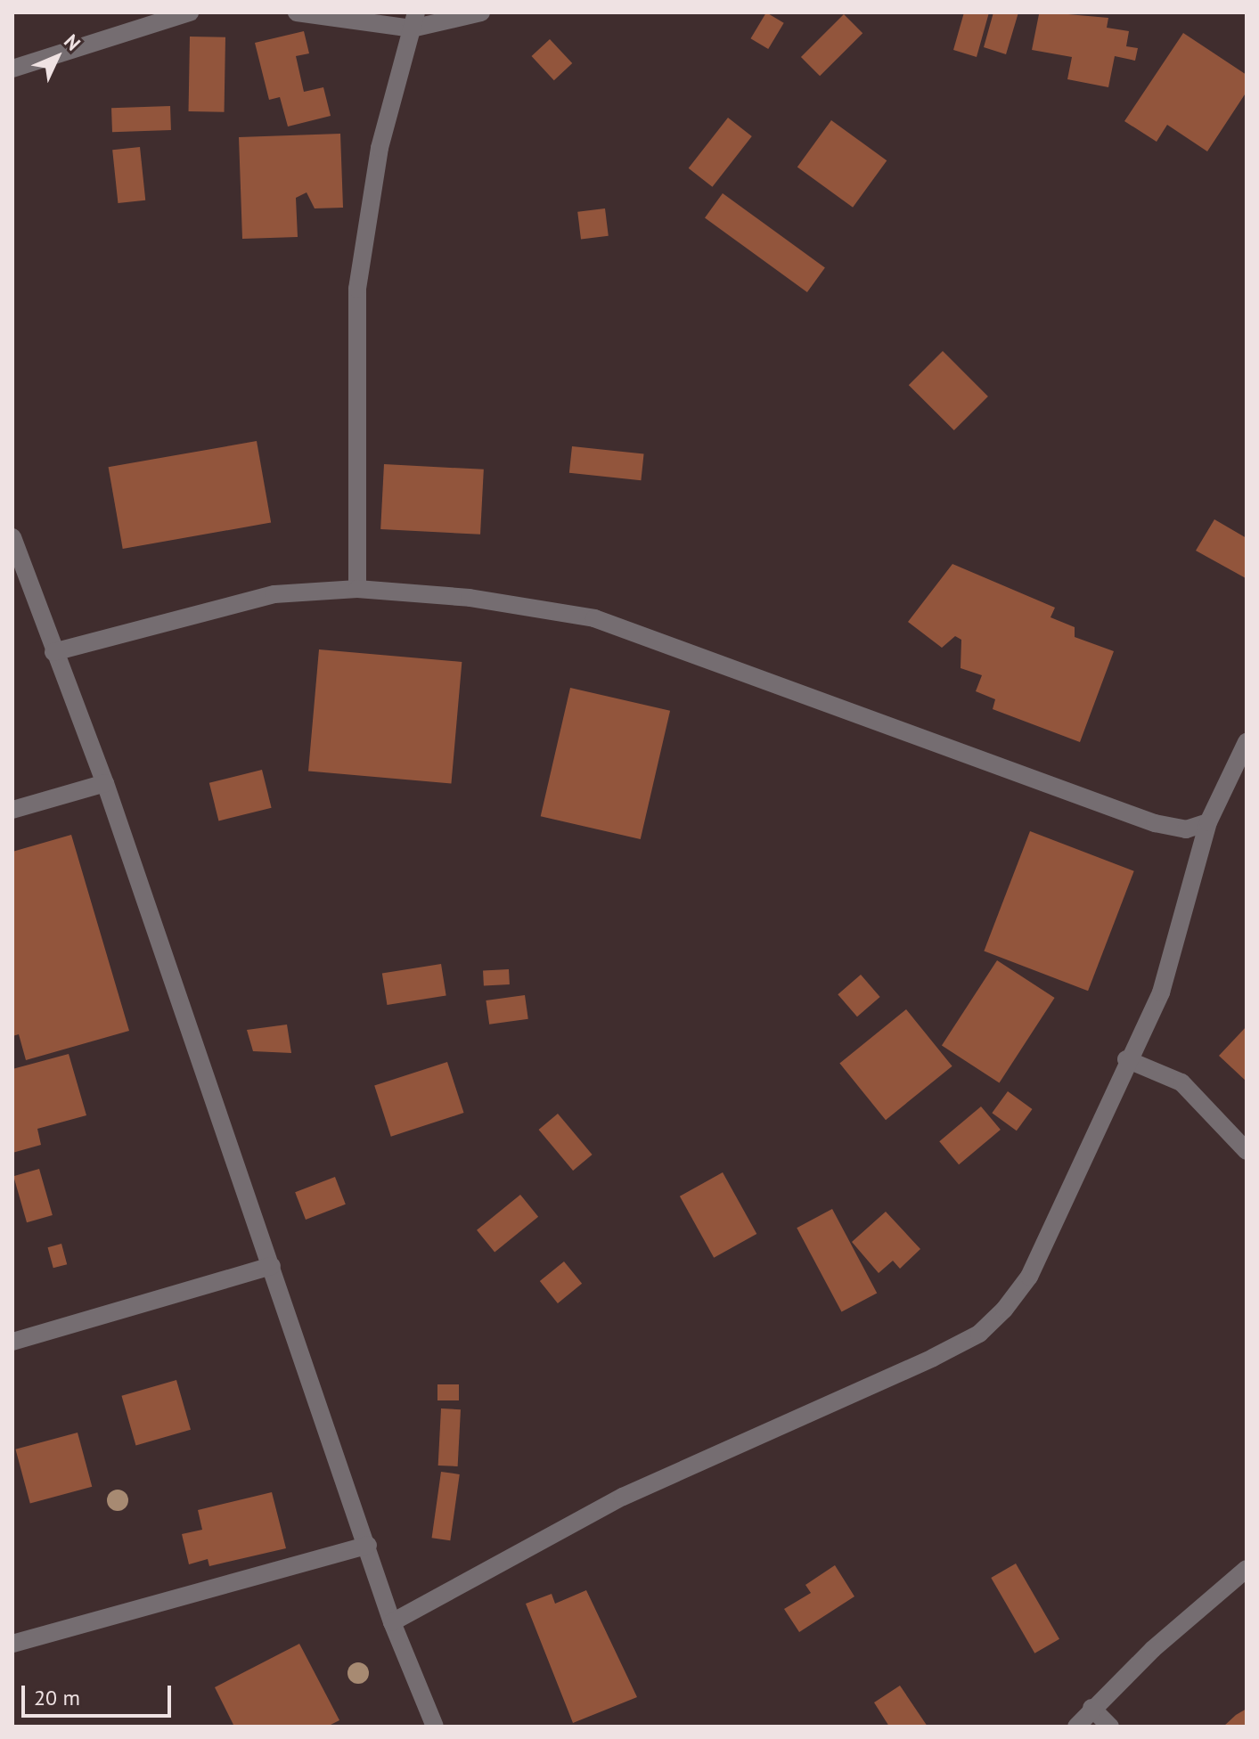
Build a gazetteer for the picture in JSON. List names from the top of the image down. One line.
{"scale_bar":"20 m","north":"top right"}
